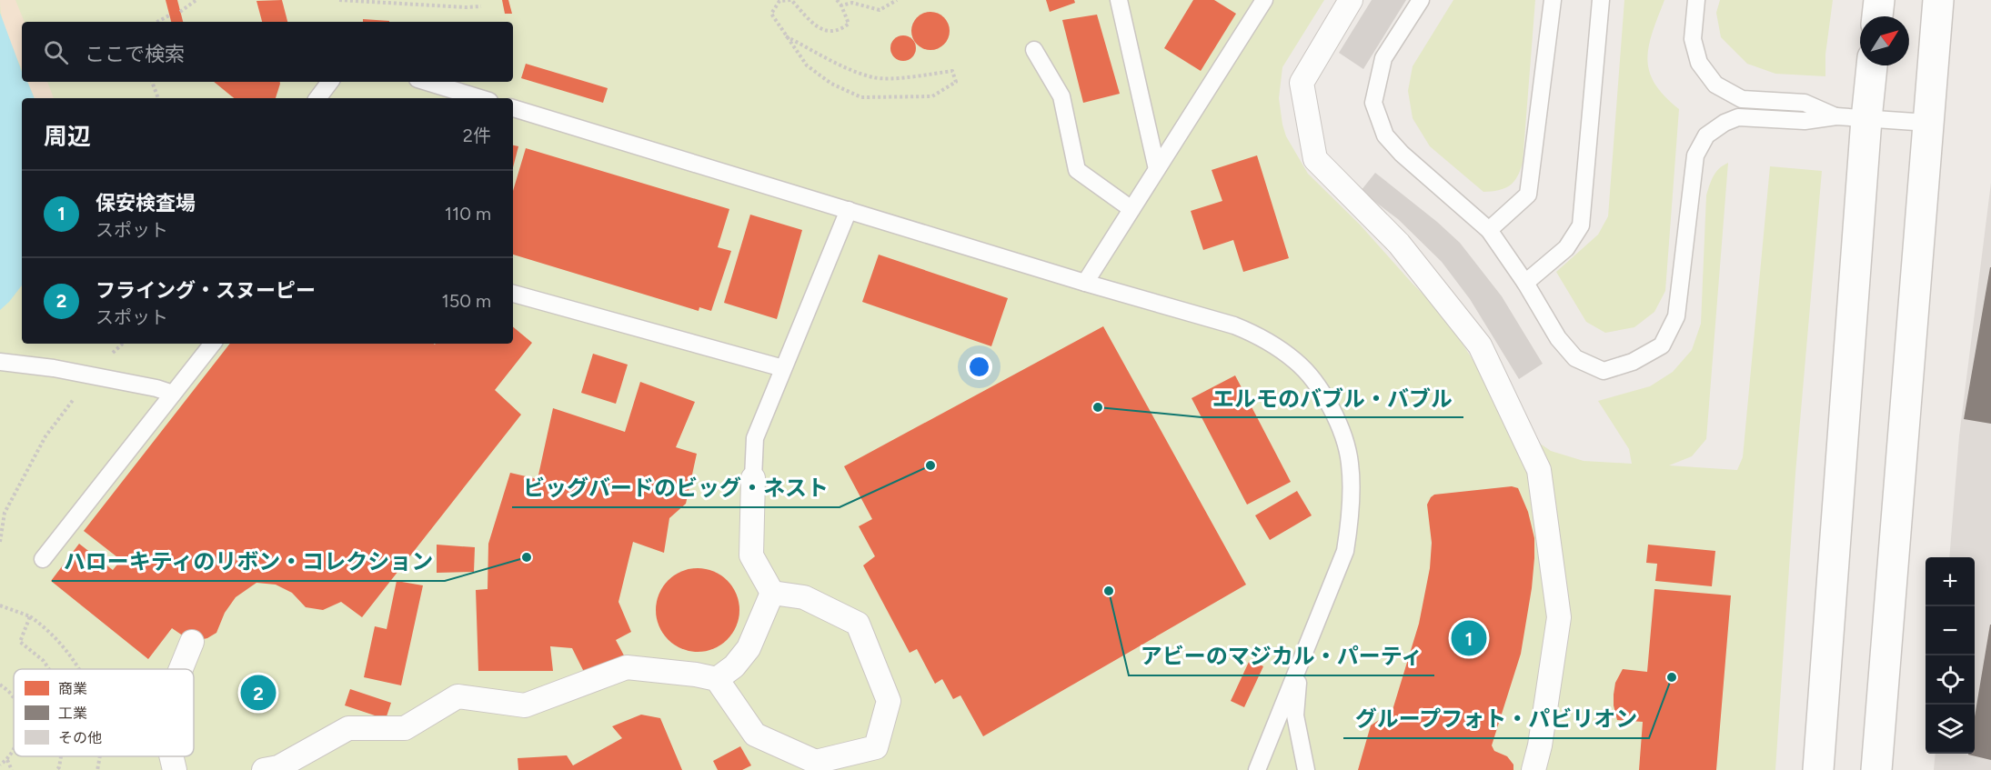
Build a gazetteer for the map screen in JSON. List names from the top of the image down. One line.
{"places":["エルモのバブル・バブル","ビッグバードのビッグ・ネスト","ハローキティのリボン・コレクション","アビーのマジカル・パーティ","グループフォト・パビリオン"],"legend":["商業","工業","その他"],"north":"top right","page":{"search":"ここで検索","heading":["周辺","2件"],"list":[{"mark":"1","name":"保安検査場","note":"スポット","value":"110 m"},{"mark":"2","name":"フライング・スヌーピー","note":"スポット","value":"150 m"}],"map_buttons":["+","−"],"pins":["1","2"]}}
